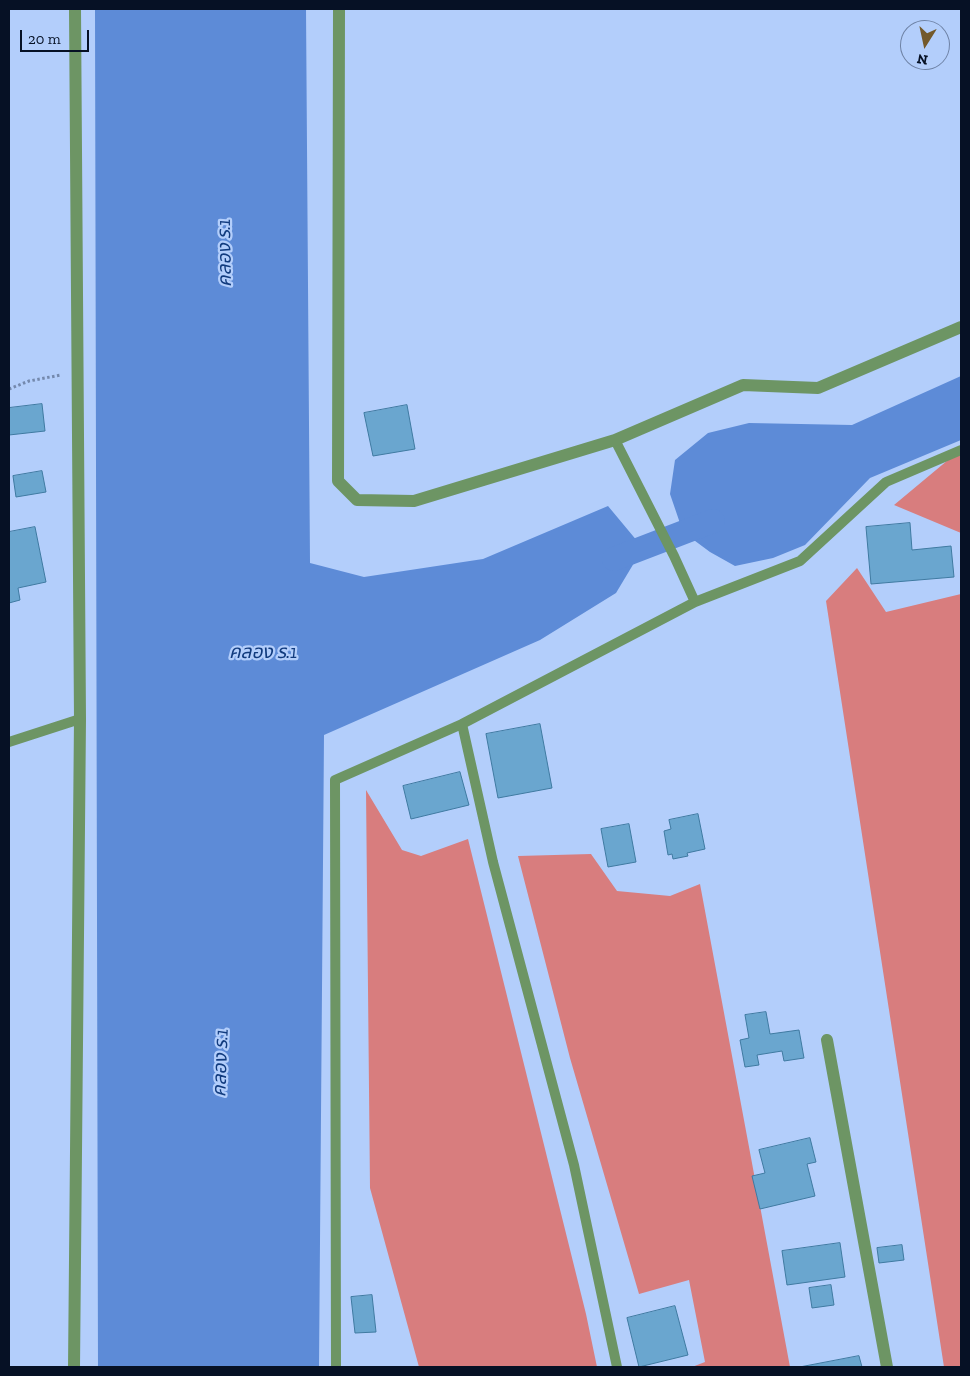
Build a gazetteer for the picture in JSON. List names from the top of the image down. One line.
{"water":["คลอง ร.1"],"scale_bar":"20 m","north":"bottom"}
